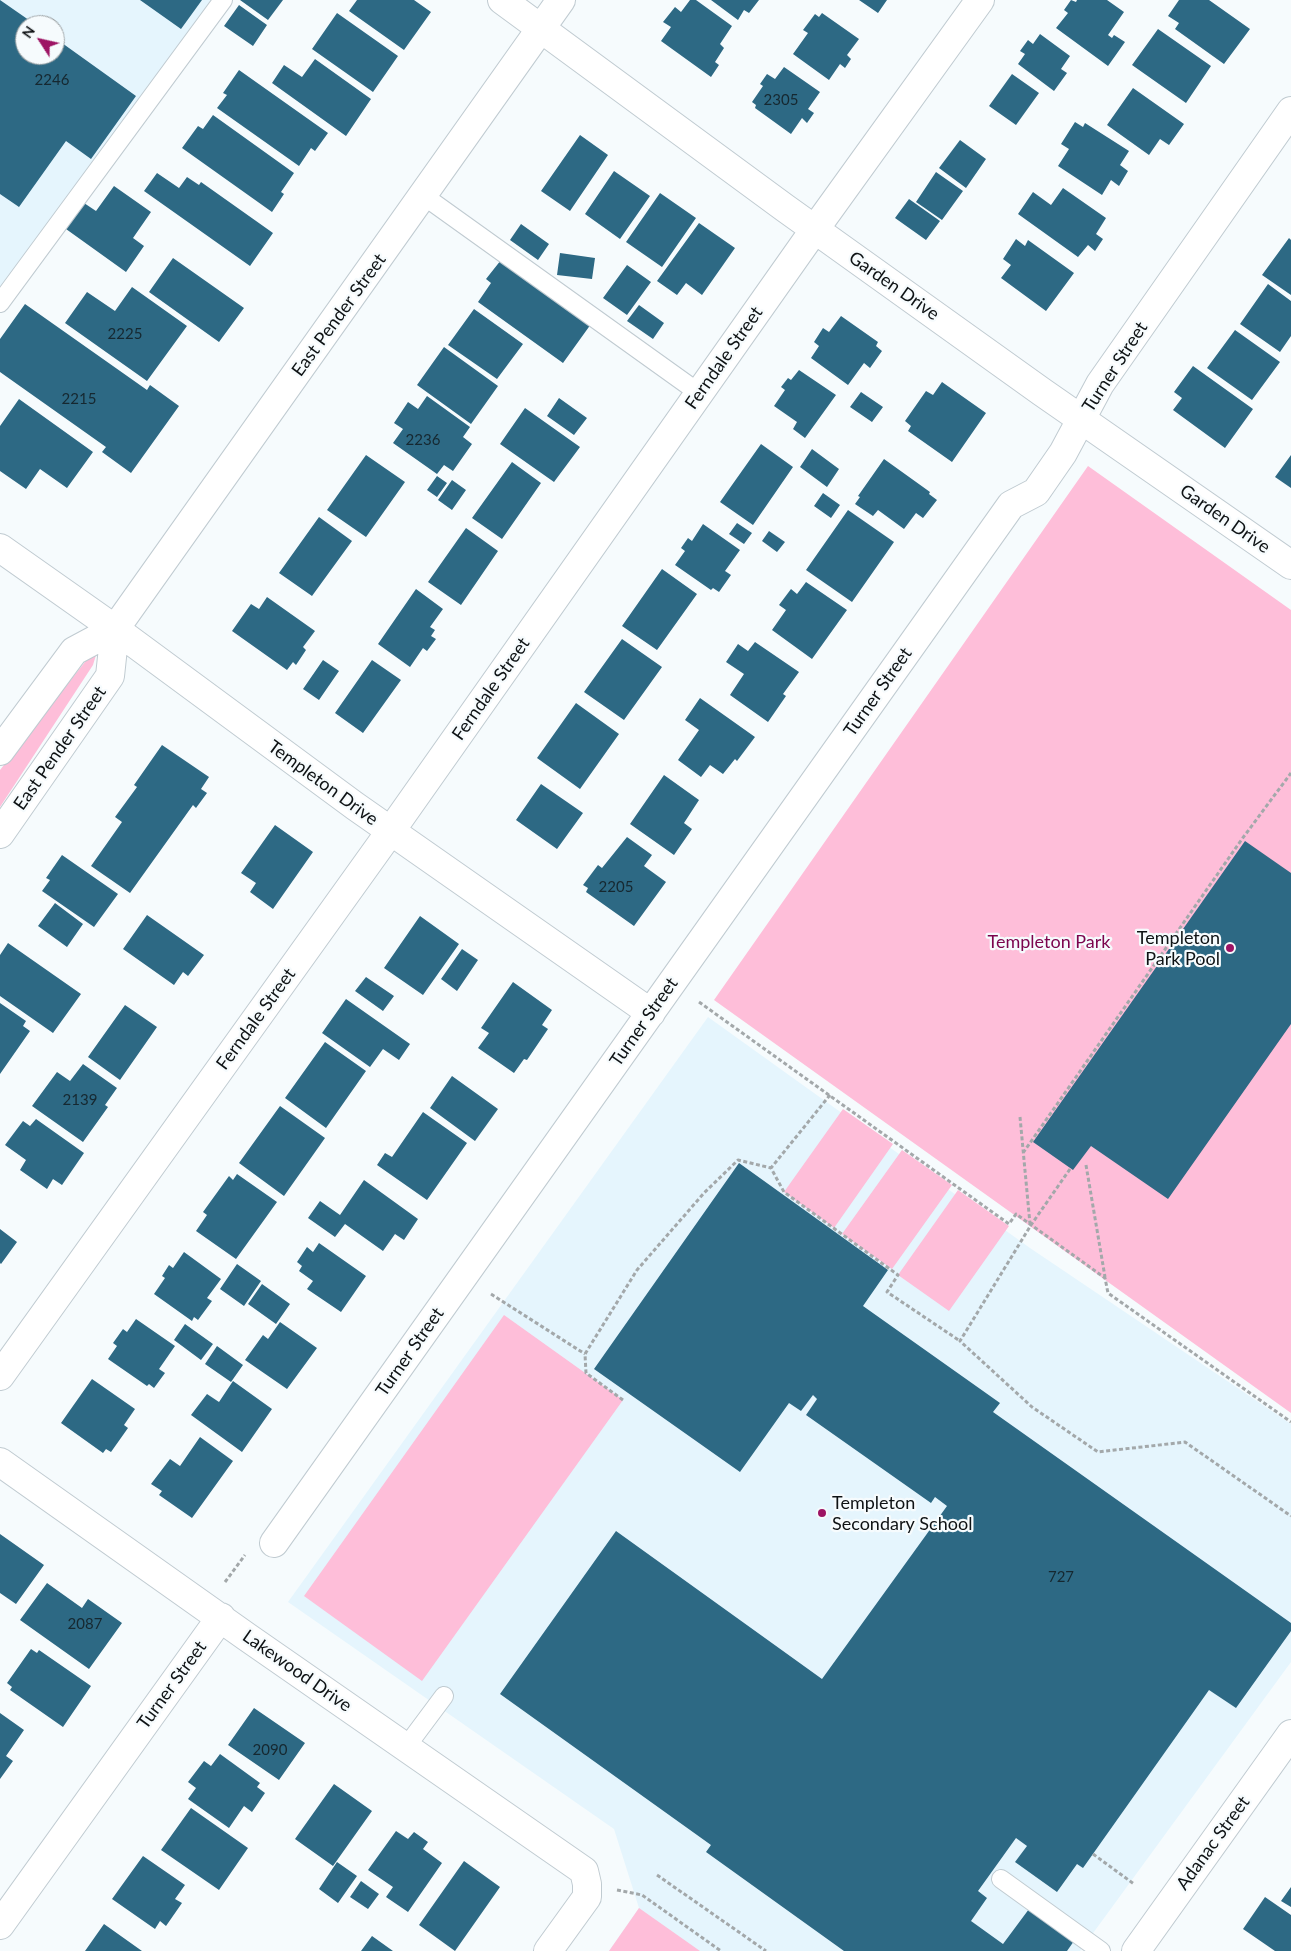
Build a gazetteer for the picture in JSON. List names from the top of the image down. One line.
{"streets":{"street":["Garden Drive","East Pender Street","Ferndale Street","Turner Street","Templeton Drive","Lakewood Drive","Adanac Street"]},"crossings":[["Garden Drive","East Pender Street"],["Garden Drive","Ferndale Street"],["Garden Drive","Turner Street"],["East Pender Street","Templeton Drive"],["Ferndale Street","Templeton Drive"],["Turner Street","Templeton Drive"],["Turner Street","Lakewood Drive"]],"parks":["Templeton Park"],"places":["Templeton Park Pool","Templeton Secondary School"],"house_numbers":["2246","2305","2225","2215","2236","2205","2139","727","2087","2090"],"north":"top left"}
